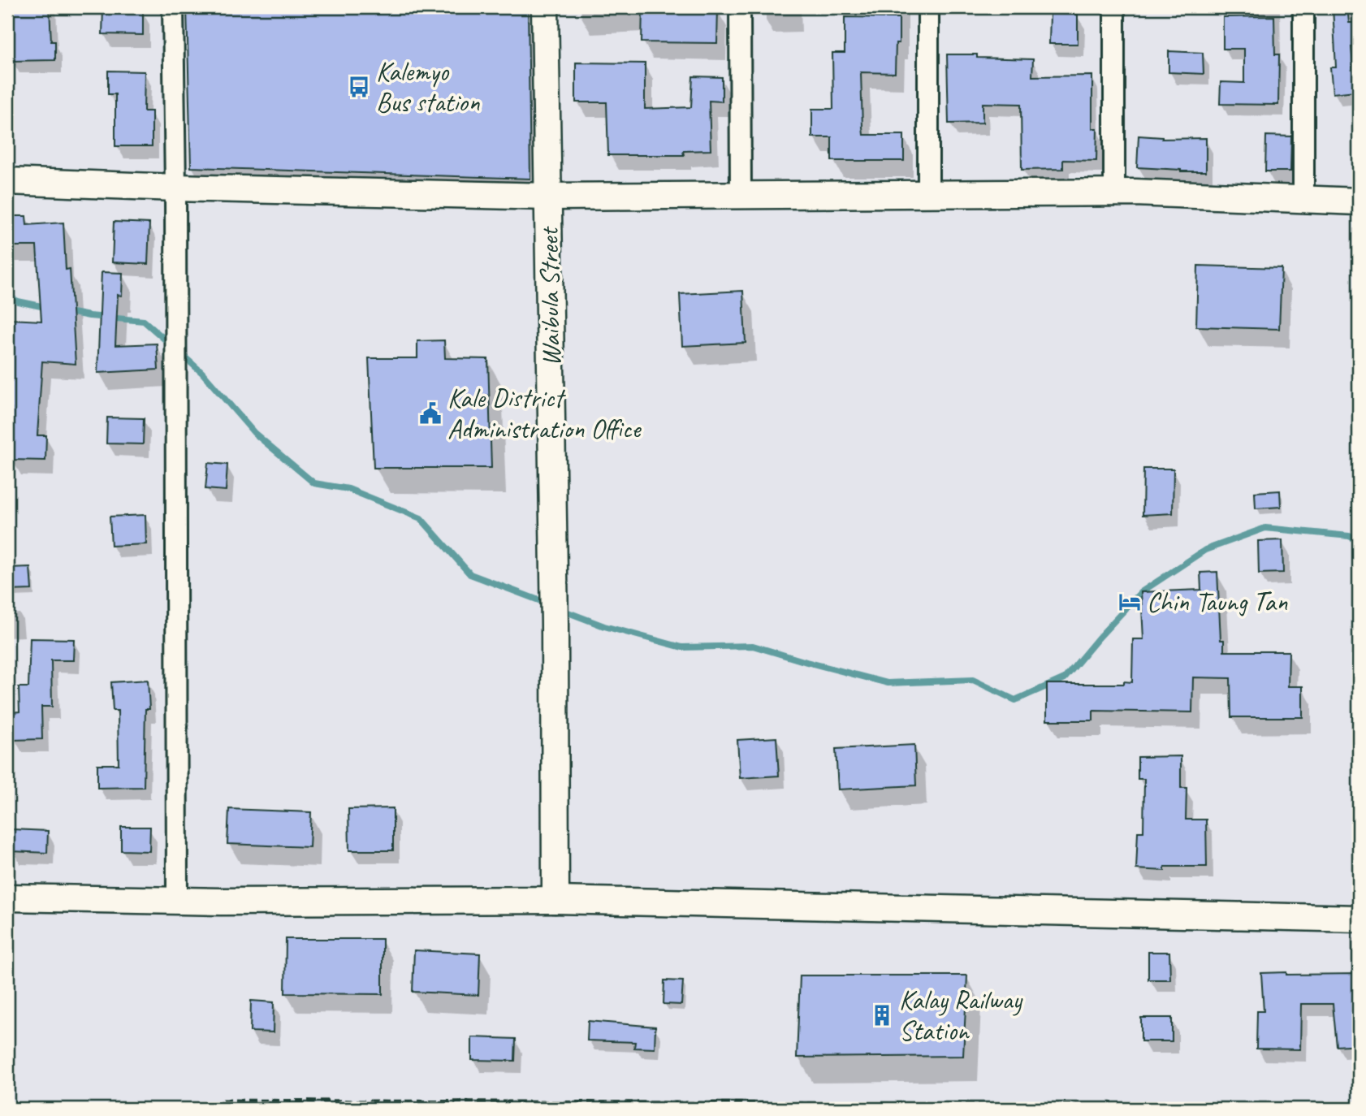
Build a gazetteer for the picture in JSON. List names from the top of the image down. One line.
{"streets":{"street":["Waibula Street"]},"places":{"bus stop":["Kalemyo Bus station"],"public building":["Kale District Administration Office"],"hotel":["Chin Taung Tan"],"building":["Kalay Railway Station"]}}
